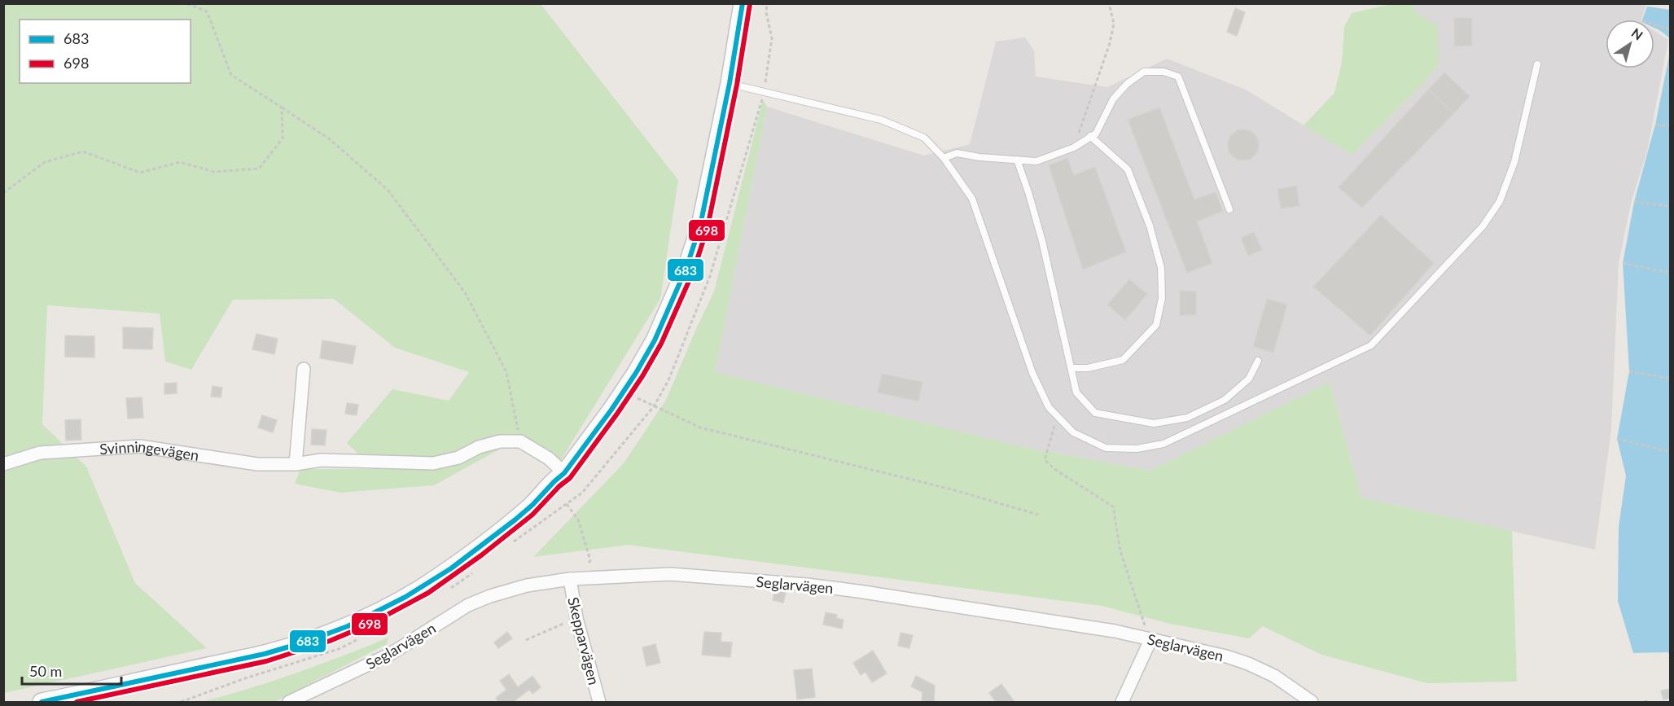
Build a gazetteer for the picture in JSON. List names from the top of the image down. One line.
{"streets":{"street":["Svinningevägen","Seglarvägen","Skepparvägen"]},"crossings":[["Seglarvägen","Skepparvägen"]],"lines":["transit line 683","transit line 698"],"legend":["683","698"],"scale_bar":"50 m","north":"top right"}
